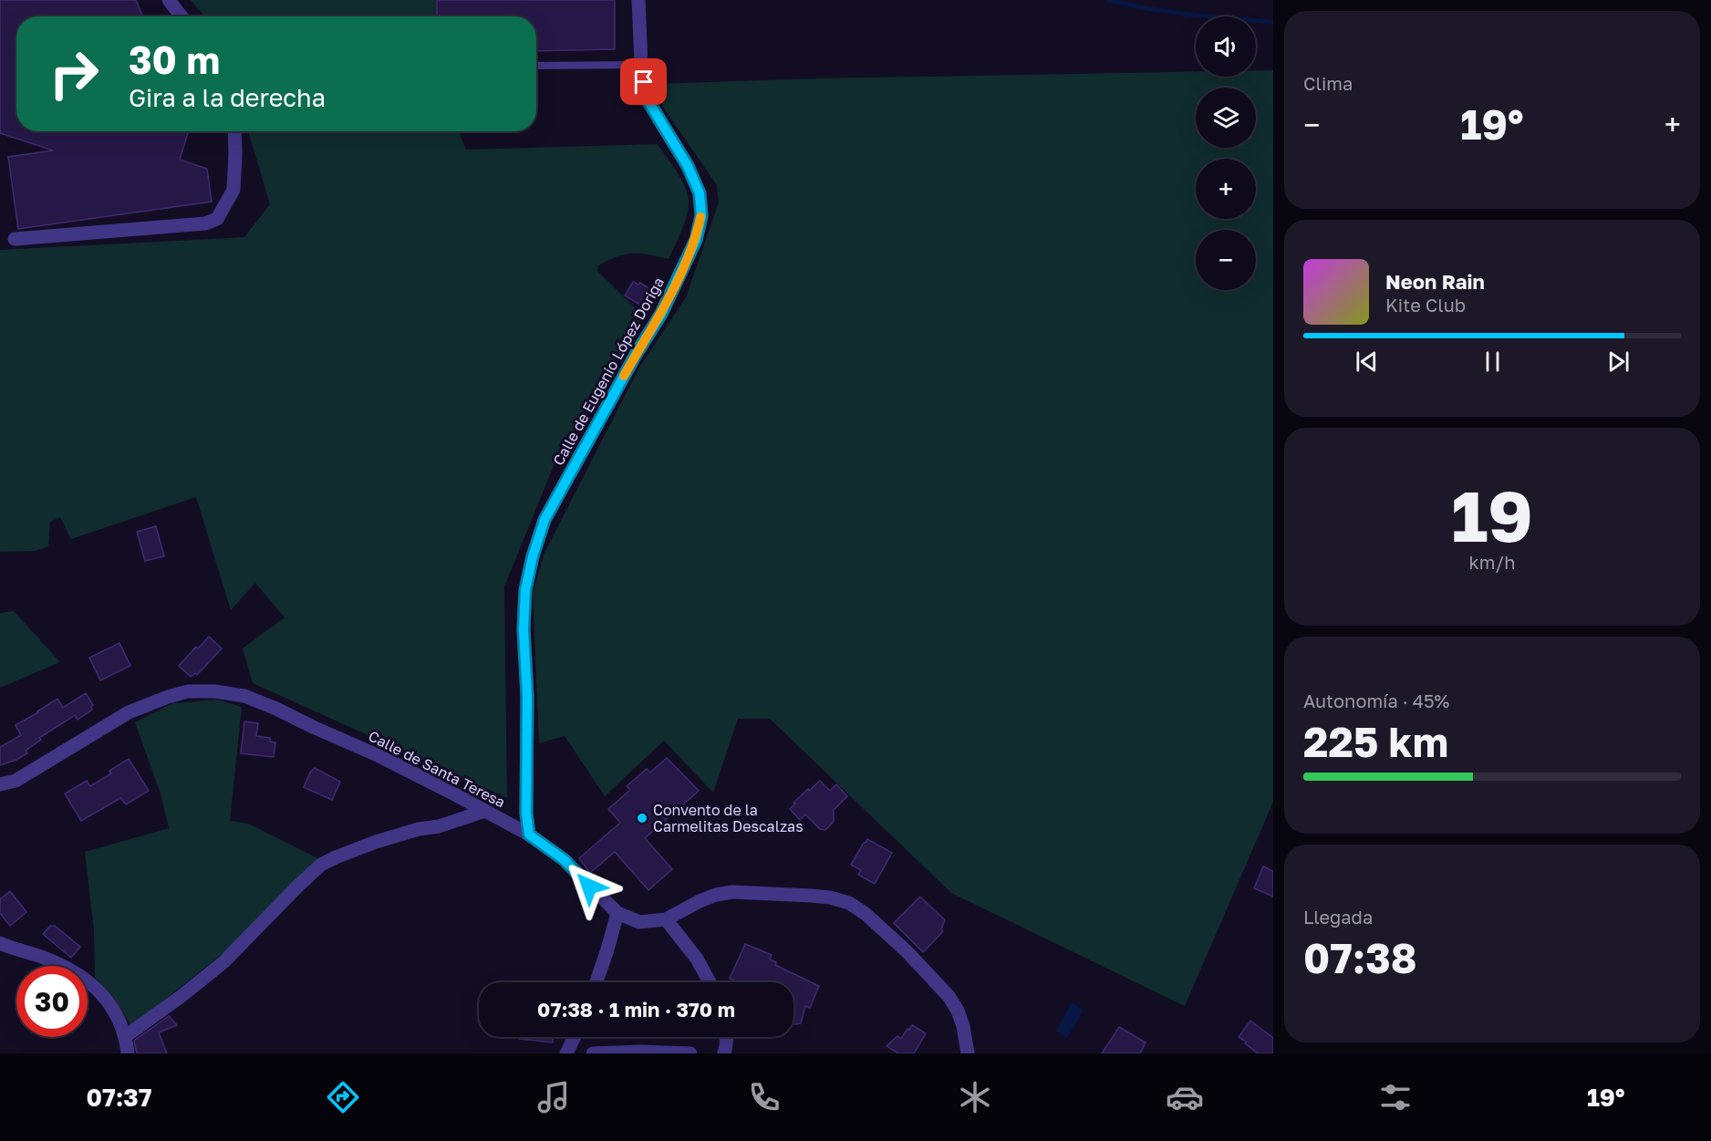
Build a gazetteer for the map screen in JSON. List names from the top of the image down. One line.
{"streets":{"street":["Calle de Eugenio López Doriga","Calle de Santa Teresa"]},"crossings":[["Calle de Eugenio López Doriga","Calle de Santa Teresa"]],"places":["Convento de la Carmelitas Descalzas"],"page":{"tile":["Clima",["19","km/h"],["Autonomía · 45%","225 km"],["Llegada","07:38"]],"map_buttons":["+","−"],"turn":["30 m","Gira a la derecha"],"heat":["−","19°","+"],"song":["Neon Rain","Kite Club"],"limit":"30","trip":"07:38 · 1 min · 370 m","tabs":["07:37","19°"]}}
